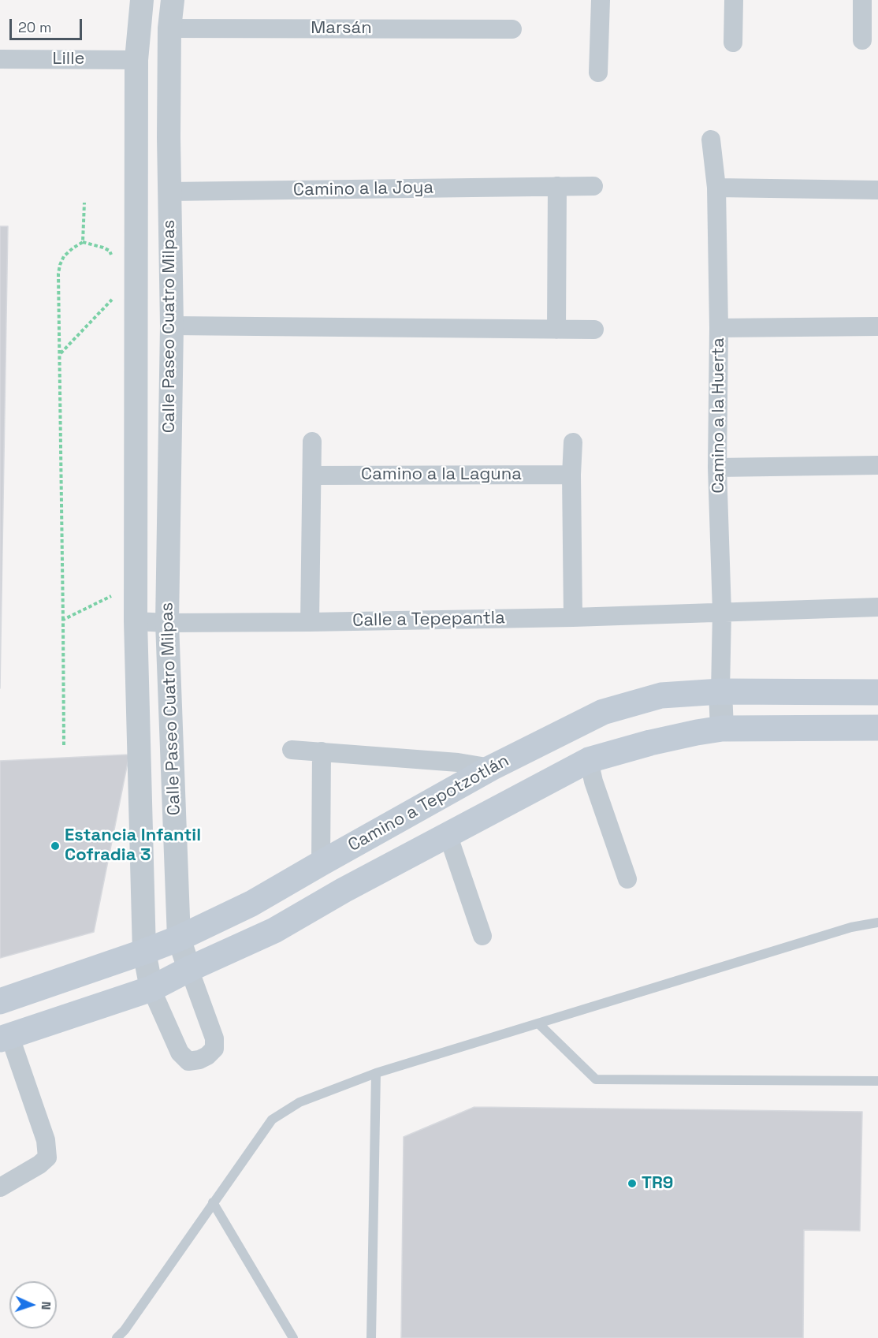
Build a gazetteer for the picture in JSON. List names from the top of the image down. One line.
{"streets":{"main road":["Camino a Tepotzotlán"],"street":["Marsán","Lille","Camino a la Joya","Calle Paseo Cuatro Milpas","Camino a la Huerta","Camino a la Laguna","Calle a Tepepantla"]},"crossings":[["Marsán","Calle Paseo Cuatro Milpas"],["Lille","Calle Paseo Cuatro Milpas"],["Camino a la Joya","Calle Paseo Cuatro Milpas"],["Calle Paseo Cuatro Milpas","Calle a Tepepantla"],["Calle Paseo Cuatro Milpas","Camino a Tepotzotlán"],["Camino a la Huerta","Calle a Tepepantla"],["Camino a la Huerta","Camino a Tepotzotlán"]],"places":["Estancia Infantil Cofradia 3","TR9"],"scale_bar":"20 m","north":"right"}
